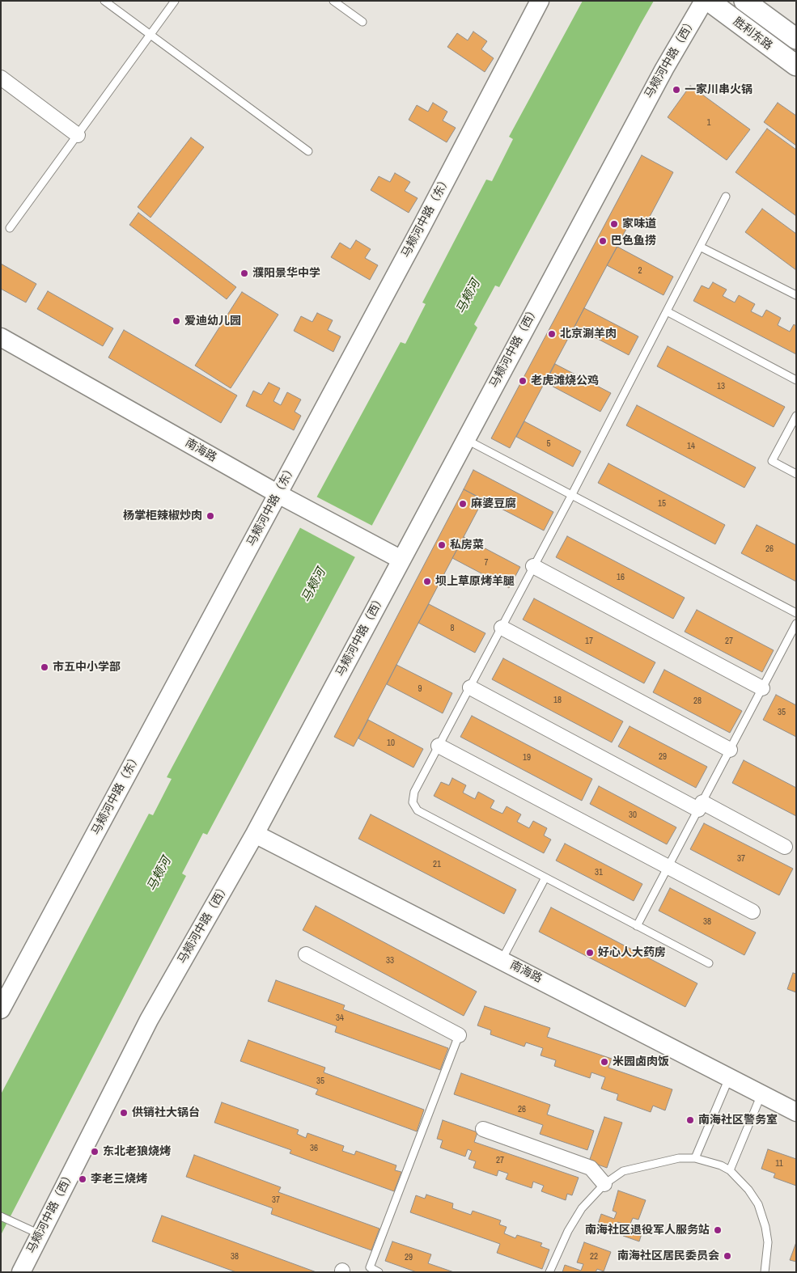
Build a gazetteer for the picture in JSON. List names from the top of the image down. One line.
{"streets":{"main road":["胜利东路"],"street":["马颊河中路（西）","马颊河中路（东）","南海路"]},"crossings":[["马颊河中路（西）","南海路"],["马颊河中路（东）","南海路"]],"water":["马颊河"],"places":["一家川串火锅","家味道","巴色鱼捞","濮阳景华中学","爱迪幼儿园","北京涮羊肉","老虎滩烧公鸡","麻婆豆腐","杨掌柜辣椒炒肉","私房菜","坝上草原烤羊腿","市五中小学部","好心人大药房","米园卤肉饭","供销社大锅台","南海社区警务室","东北老狼烧烤","李老三烧烤","南海社区退役军人服务站","南海社区居民委员会"],"house_numbers":["1","2","13","5","14","15","26","7","16","8","17","27","9","18","28","35","10","29","19","30","37","21","31","38","33","34","35","26","36","27","11","37","38","22","29"]}
